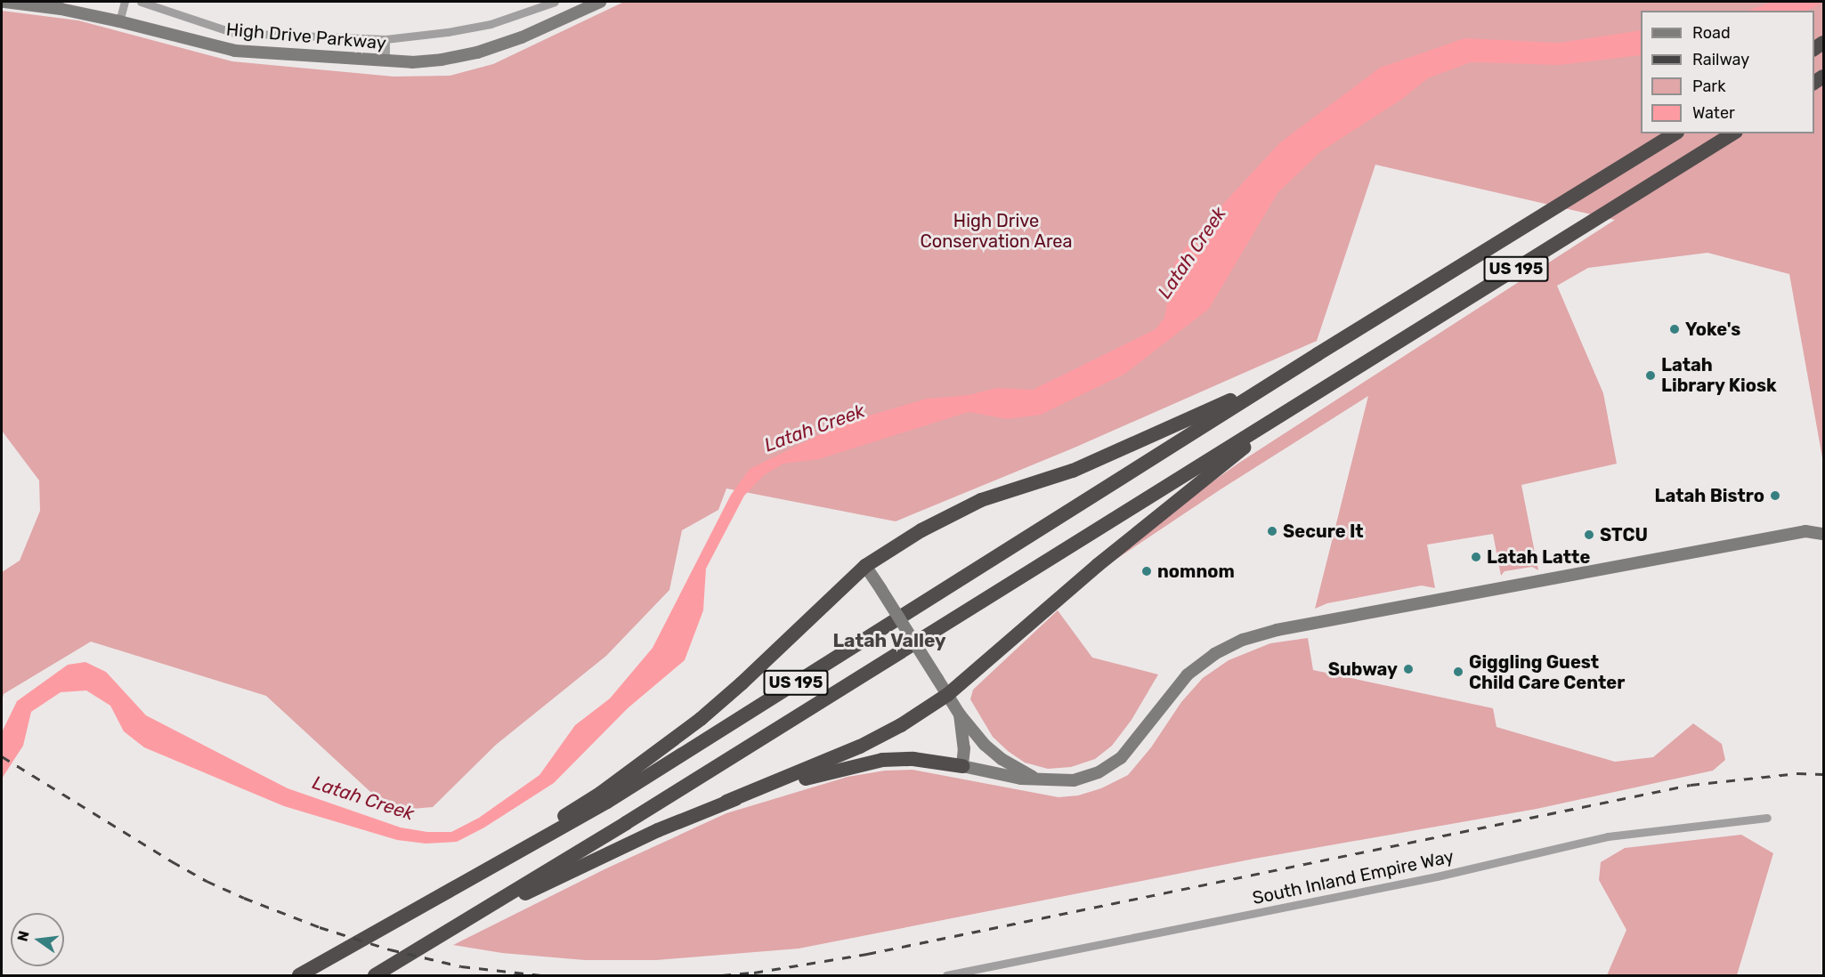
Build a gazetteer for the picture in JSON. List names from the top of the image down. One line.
{"streets":{"highway":["US 195"],"main road":["High Drive Parkway"],"street":["South Inland Empire Way"]},"districts":["Latah Valley"],"water":["Latah Creek"],"parks":["High Drive Conservation Area"],"places":["Yoke's","Latah Library Kiosk","Latah Bistro","Secure It","STCU","Latah Latte","nomnom","Subway","Giggling Guest Child Care Center"],"legend":["Road","Railway","Park","Water"],"north":"left"}
